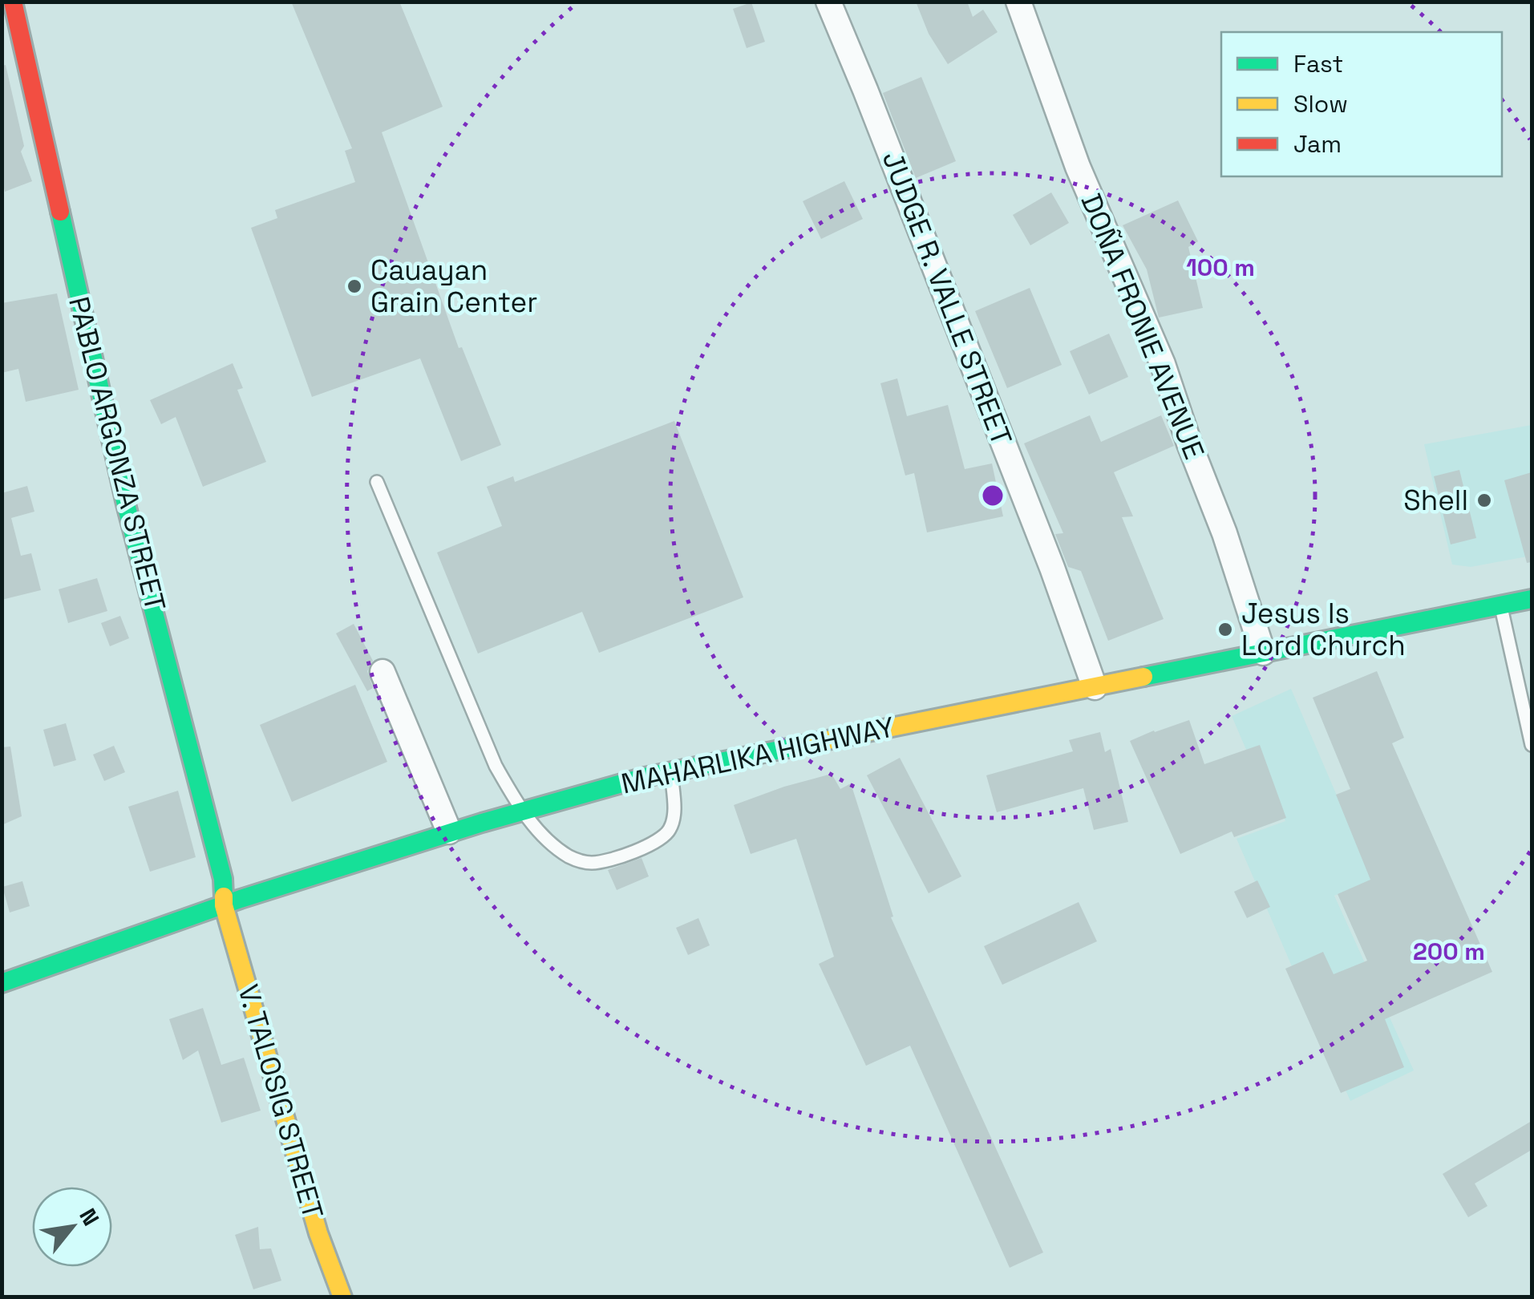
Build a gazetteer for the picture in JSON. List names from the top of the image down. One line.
{"streets":{"main road":["PABLO ARGONZA STREET","MAHARLIKA HIGHWAY","V. TALOSIG STREET"],"street":["JUDGE R. VALLE STREET","DOÑA FRONIE AVENUE"]},"crossings":[["JUDGE R. VALLE STREET","MAHARLIKA HIGHWAY"],["DOÑA FRONIE AVENUE","MAHARLIKA HIGHWAY"],["PABLO ARGONZA STREET","MAHARLIKA HIGHWAY"],["PABLO ARGONZA STREET","V. TALOSIG STREET"],["MAHARLIKA HIGHWAY","V. TALOSIG STREET"]],"places":["Cauayan Grain Center","Shell","Jesus Is Lord Church"],"legend":["Fast","Slow","Jam"],"north":"top right","rings":["100 m","200 m"]}
